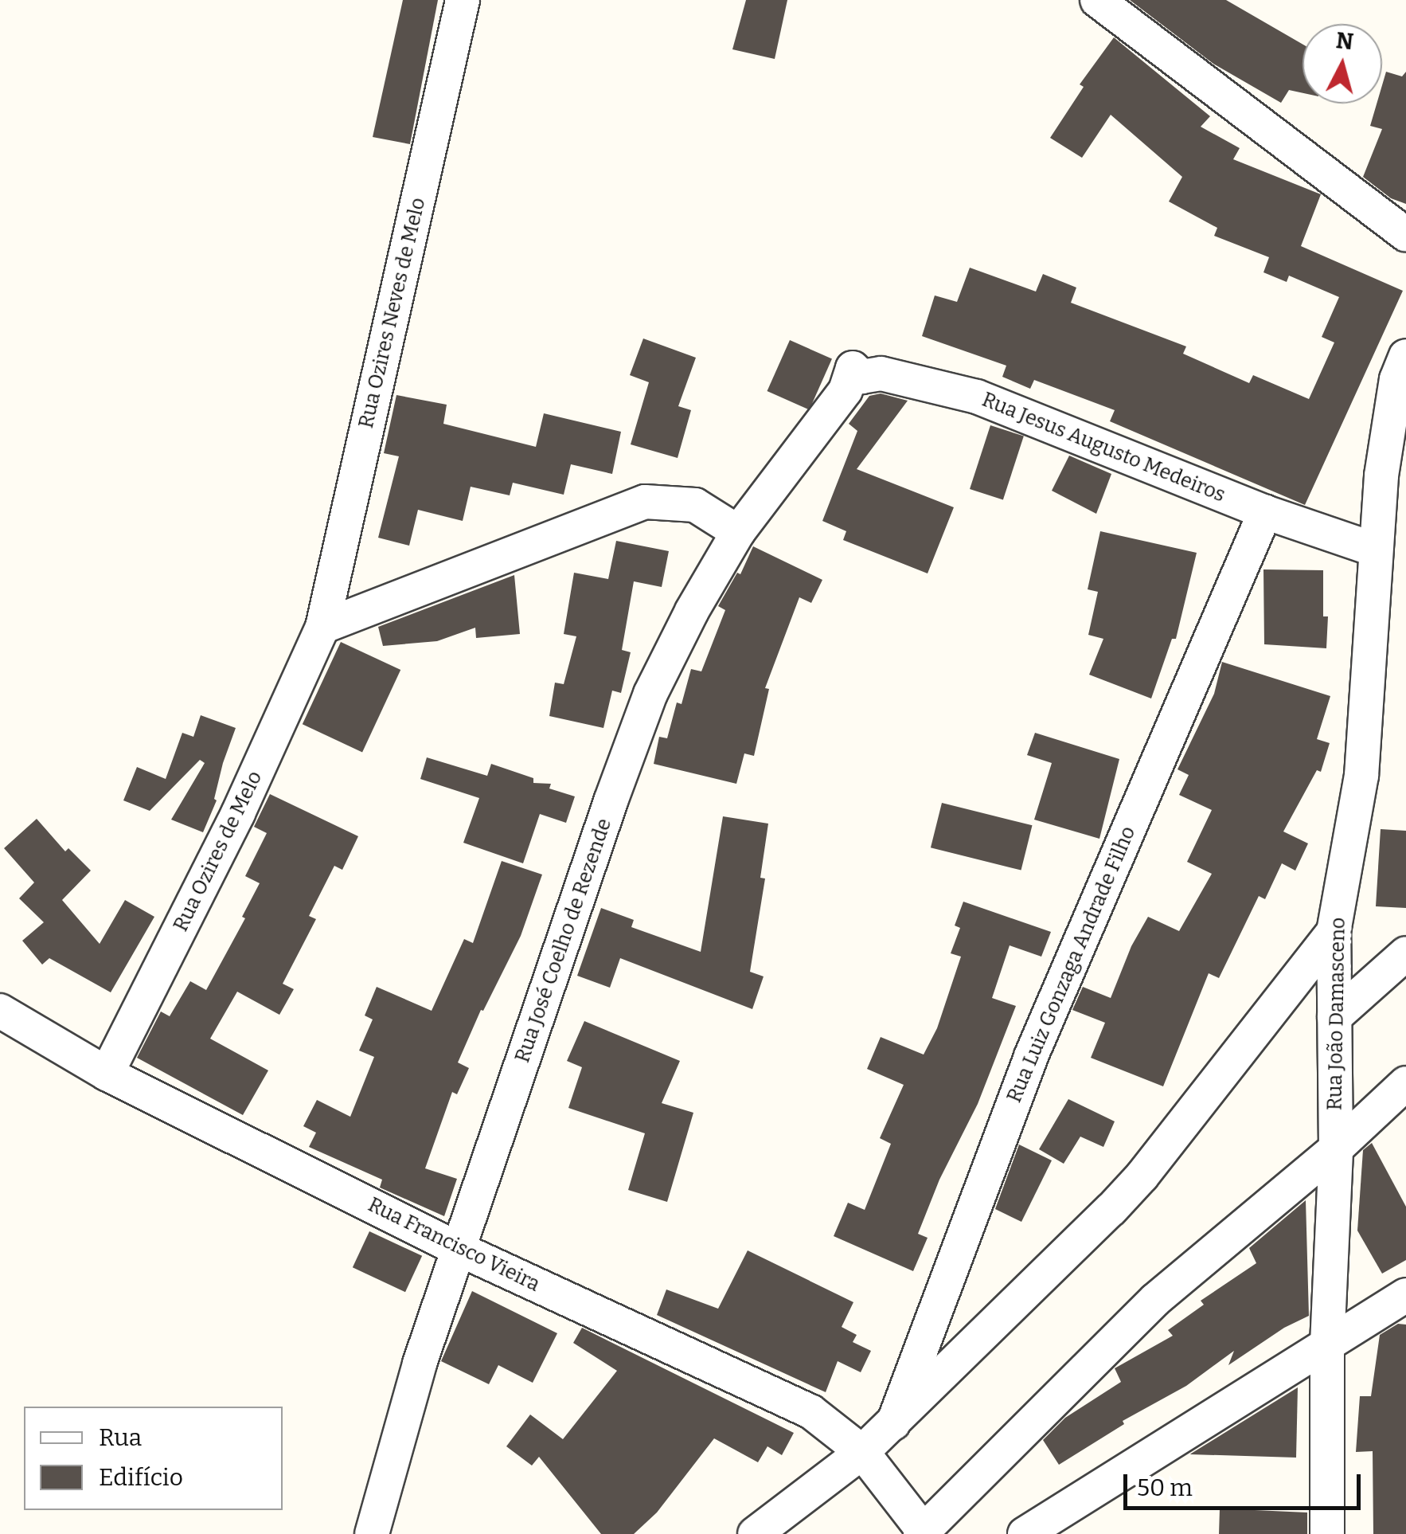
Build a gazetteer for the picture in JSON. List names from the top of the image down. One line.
{"streets":{"street":["Rua Ozires Neves de Melo","Rua Jesus Augusto Medeiros","Rua Ozires de Melo","Rua José Coelho de Rezende","Rua Luiz Gonzaga Andrade Filho","Rua João Damasceno","Rua Francisco Vieira"]},"crossings":[["Rua Ozires Neves de Melo","Rua Ozires de Melo"],["Rua Jesus Augusto Medeiros","Rua José Coelho de Rezende"],["Rua Jesus Augusto Medeiros","Rua Luiz Gonzaga Andrade Filho"],["Rua Jesus Augusto Medeiros","Rua João Damasceno"],["Rua Ozires de Melo","Rua Francisco Vieira"],["Rua José Coelho de Rezende","Rua Francisco Vieira"]],"legend":["Rua","Edifício"],"scale_bar":"50 m","north":"top"}
